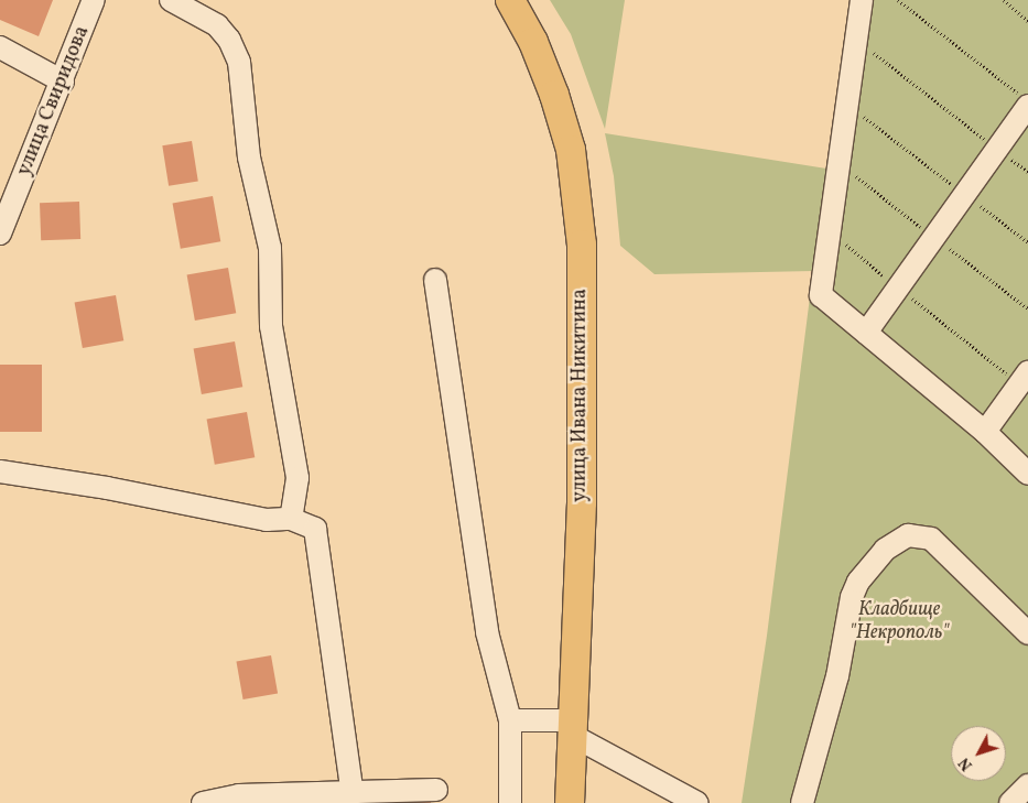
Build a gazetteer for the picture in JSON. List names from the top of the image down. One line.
{"streets":{"main road":["улица Ивана Никитина"],"street":["улица Свиридова"]},"parks":["Кладбище \"Некрополь\""],"north":"bottom left"}
